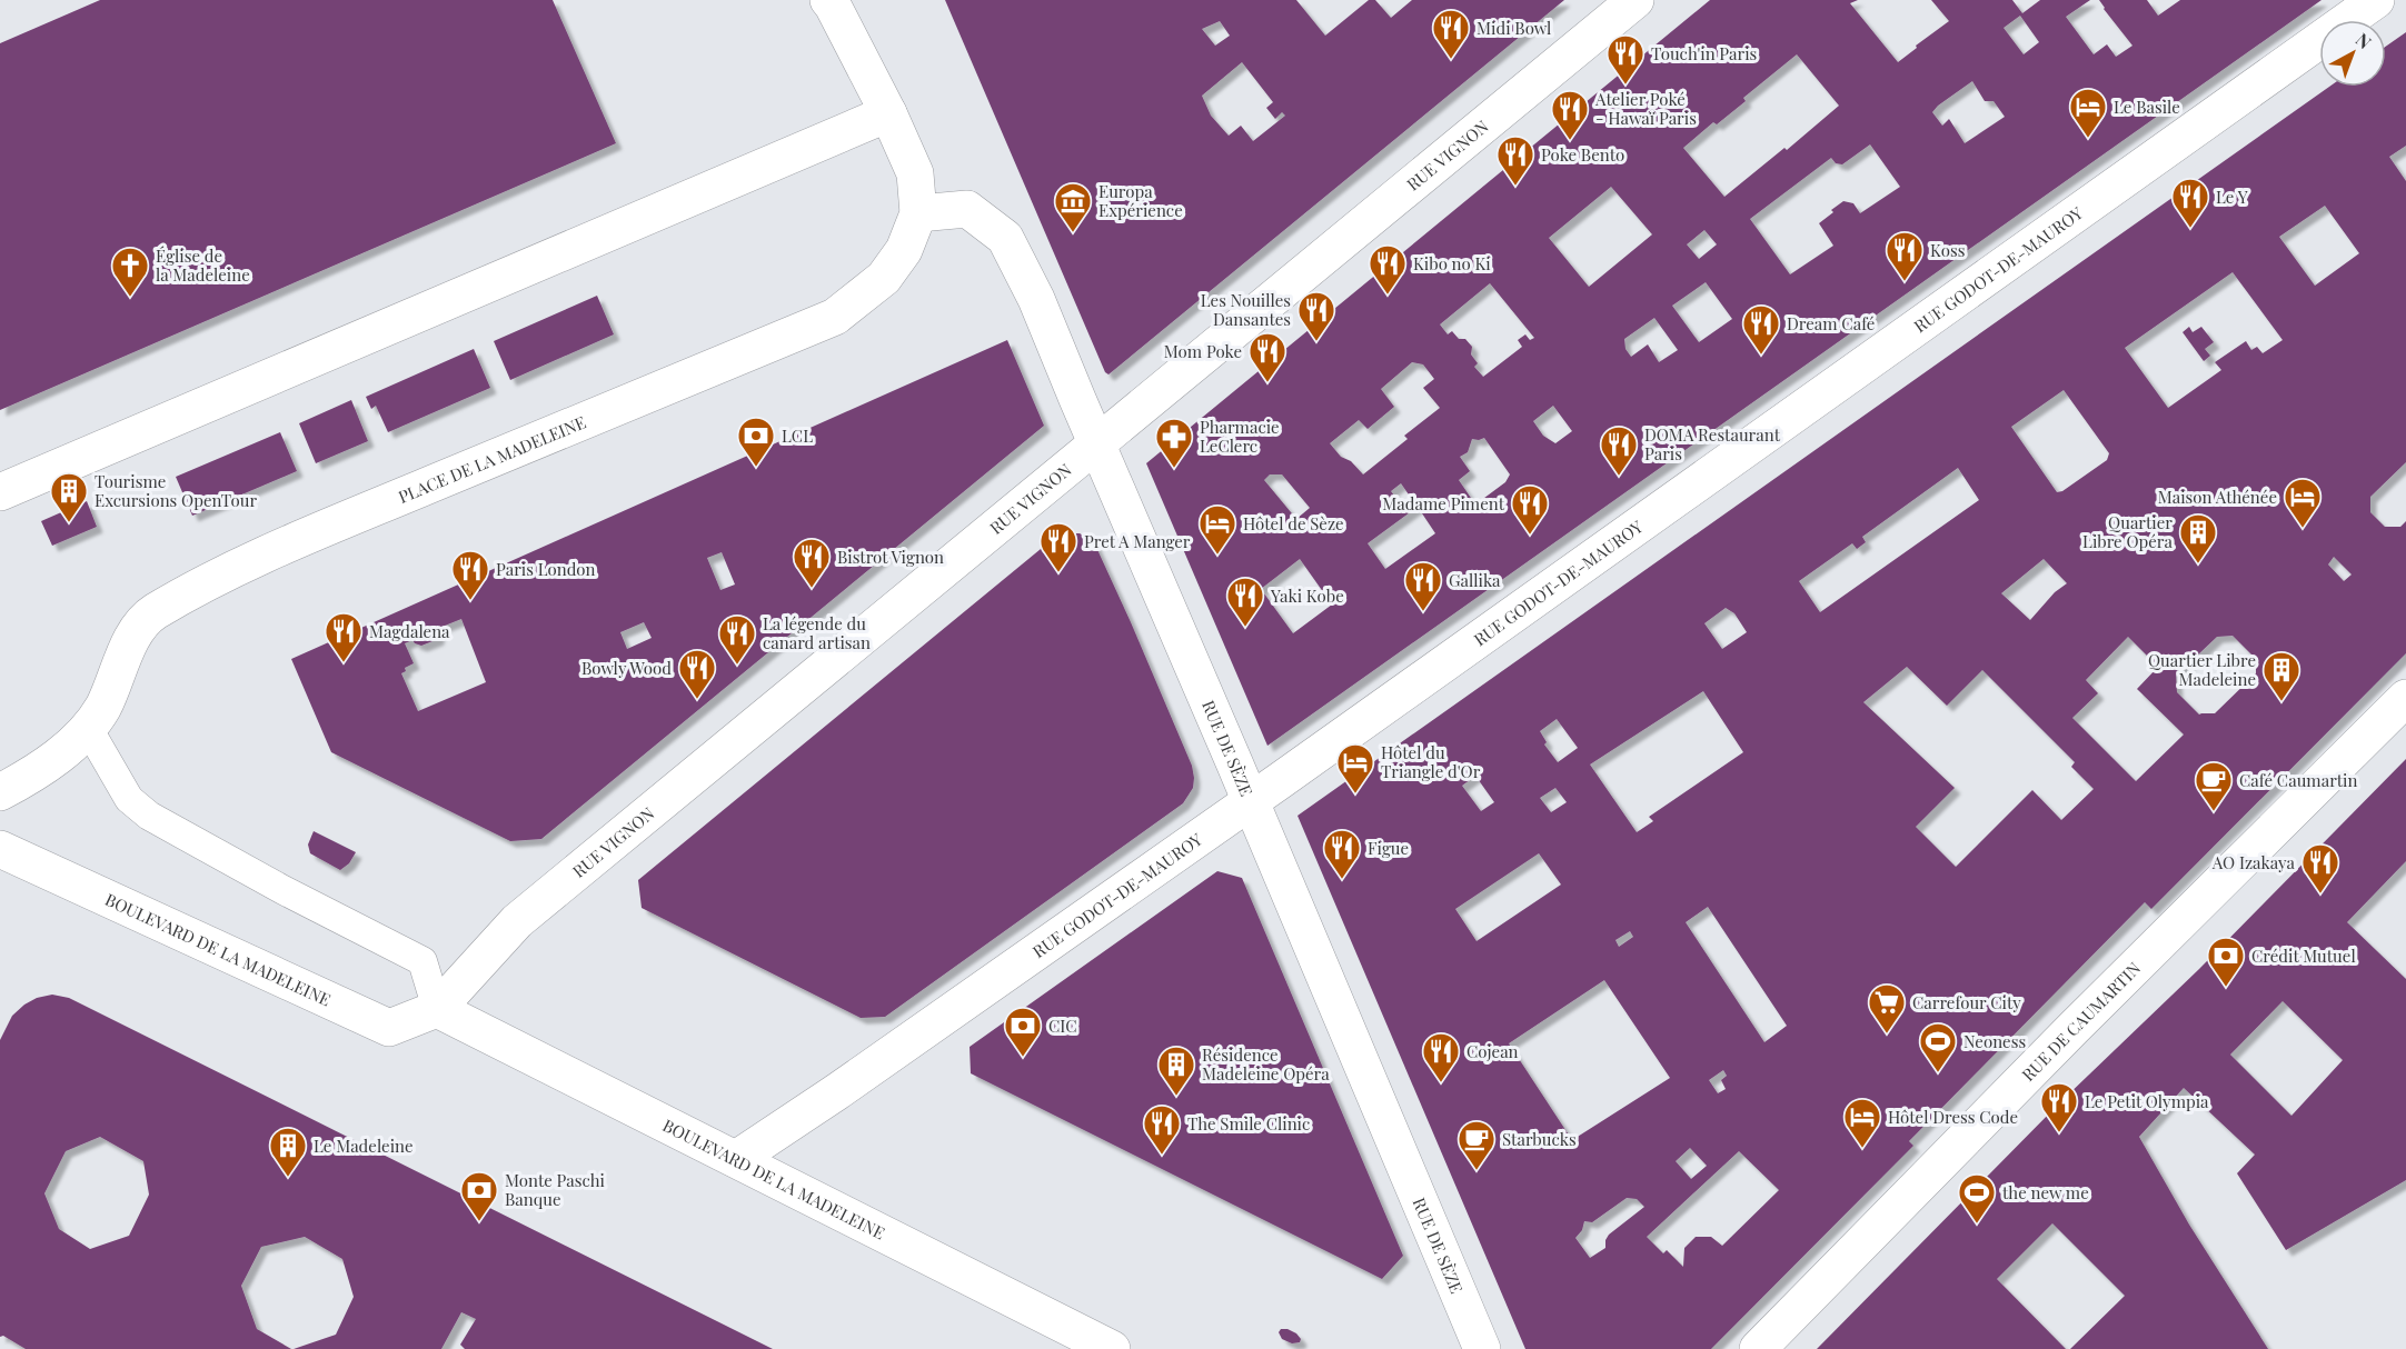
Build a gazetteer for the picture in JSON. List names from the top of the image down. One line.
{"streets":{"street":["RUE VIGNON","RUE GODOT-DE-MAUROY","PLACE DE LA MADELEINE","RUE DE SÈZE","BOULEVARD DE LA MADELEINE","RUE DE CAUMARTIN"]},"crossings":[["RUE VIGNON","RUE DE SÈZE"],["RUE VIGNON","BOULEVARD DE LA MADELEINE"],["RUE GODOT-DE-MAUROY","RUE DE SÈZE"],["RUE GODOT-DE-MAUROY","BOULEVARD DE LA MADELEINE"],["PLACE DE LA MADELEINE","RUE DE SÈZE"]],"places":{"restaurant":["Midi Bowl","Touch'in Paris","Atelier Poké - Hawaï Paris","Poke Bento","Le Y","Koss","Kibo no Ki","Les Nouilles Dansantes","Dream Café","Mom Poke","DOMA Restaurant Paris","Madame Piment","Pret A Manger","Bistrot Vignon","Paris London","Gallika","Yaki Kobe","Magdalena","La légende du canard artisan","Bowly Wood","Figue","AO Izakaya","Cojean","Le Petit Olympia","The Smile Clinic"],"hotel":["Le Basile","Maison Athénée","Hôtel de Sèze","Hôtel du Triangle d'Or","Hôtel Dress Code"],"museum":["Europa Expérience"],"church":["Église de la Madeleine"],"bank":["LCL","Crédit Mutuel","CIC","Monte Paschi Banque"],"pharmacy":["Pharmacie LeClerc"],"building":["Tourisme Excursions OpenTour","Quartier Libre Opéra","Quartier Libre Madeleine","Résidence Madeleine Opéra","Le Madeleine"],"cafe":["Café Caumartin","Starbucks"],"supermarket":["Carrefour City"],"sports":["Neoness","the new me"]},"north":"top right"}
